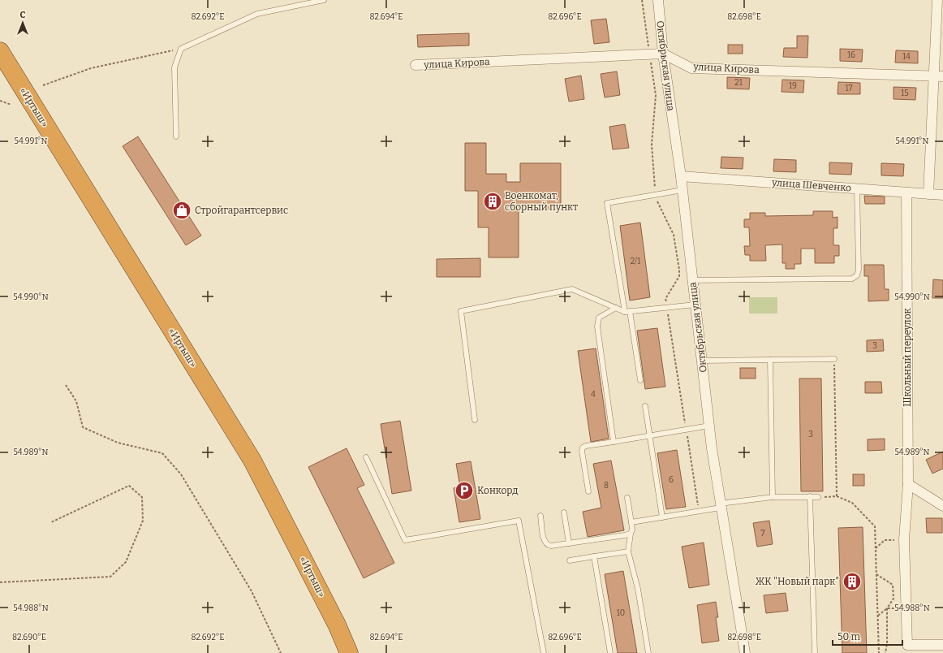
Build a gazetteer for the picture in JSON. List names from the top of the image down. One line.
{"streets":{"highway":["«Иртыш»"],"street":["улица Кирова","Октябрьская улица","улица Шевченко","Школьный переулок"]},"crossings":[["улица Кирова","Октябрьская улица"],["Октябрьская улица","улица Шевченко"],["улица Шевченко","Школьный переулок"]],"places":{"building":["Военкомат, сборный пункт","ЖК \"Новый парк\""],"shop":["Стройгарантсервис"],"parking":["Конкорд"]},"house_numbers":["16","14","21","19","17","15","2/1","3","4","3","6","8","7","10"],"scale_bar":"50 m","north":"top","coordinates":["82.692°E","82.694°E","82.696°E","82.698°E","54.991°N","54.990°N","54.989°N","54.988°N","82.690°E"]}
